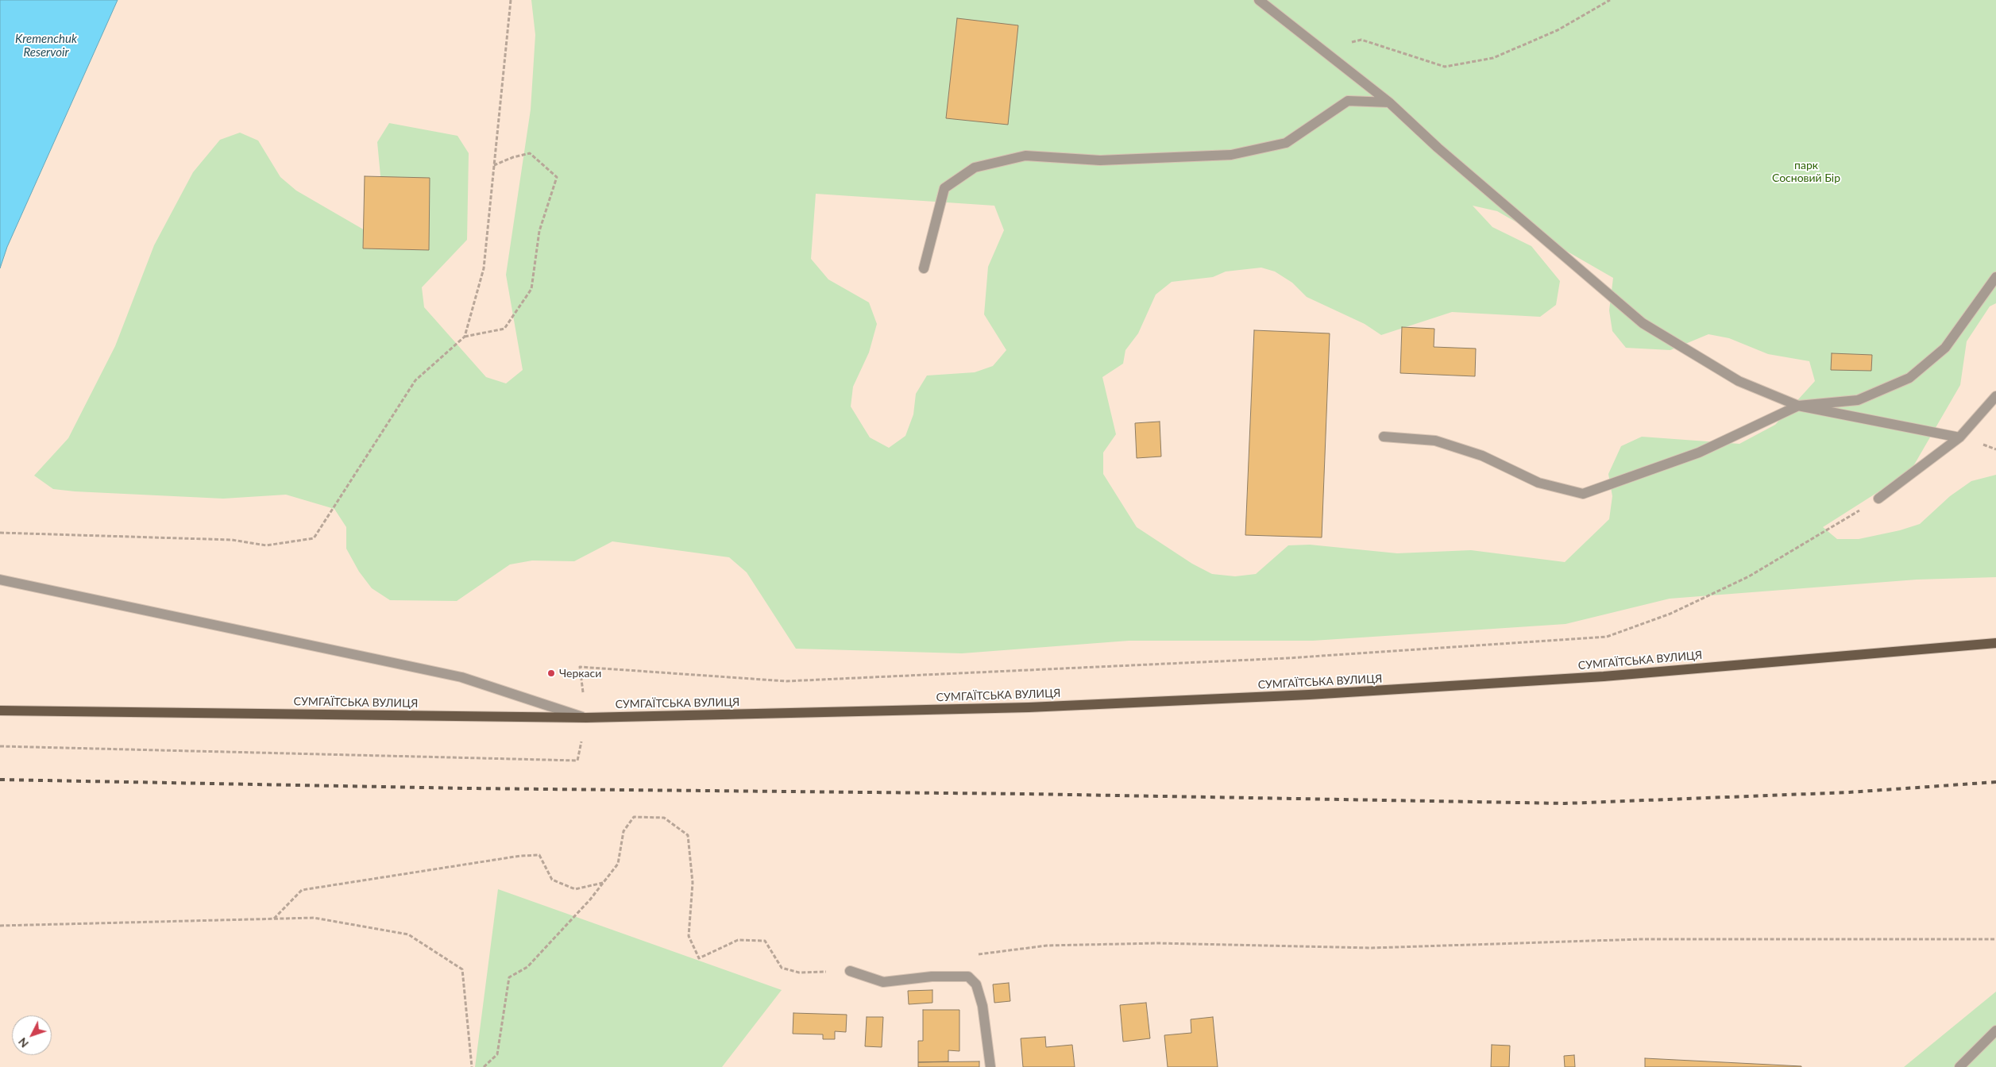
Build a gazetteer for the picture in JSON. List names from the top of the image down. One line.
{"streets":{"main road":["СУМГАЇТСЬКА ВУЛИЦЯ"]},"water":["Kremenchuk Reservoir"],"parks":["парк Сосновий Бір"],"places":["Черкаси"],"north":"bottom left"}
